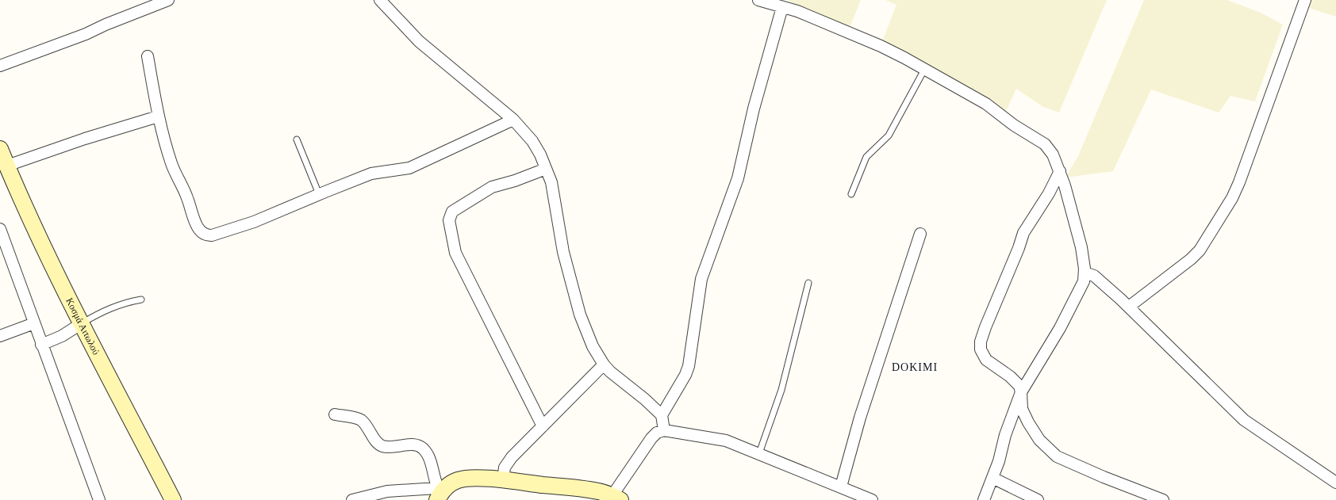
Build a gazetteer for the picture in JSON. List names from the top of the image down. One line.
{"streets":{"main road":["Κοσμά Αιτωλού"]},"districts":["DOKIMI"]}
